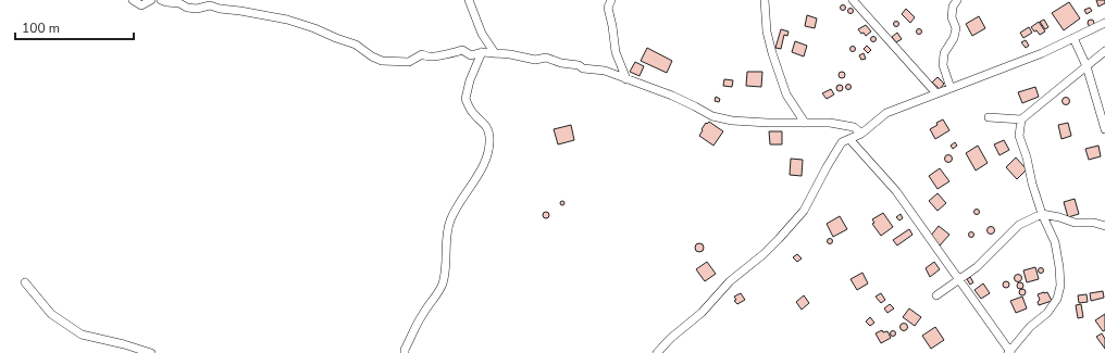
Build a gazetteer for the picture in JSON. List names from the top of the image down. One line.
{"scale_bar":"100 m"}
